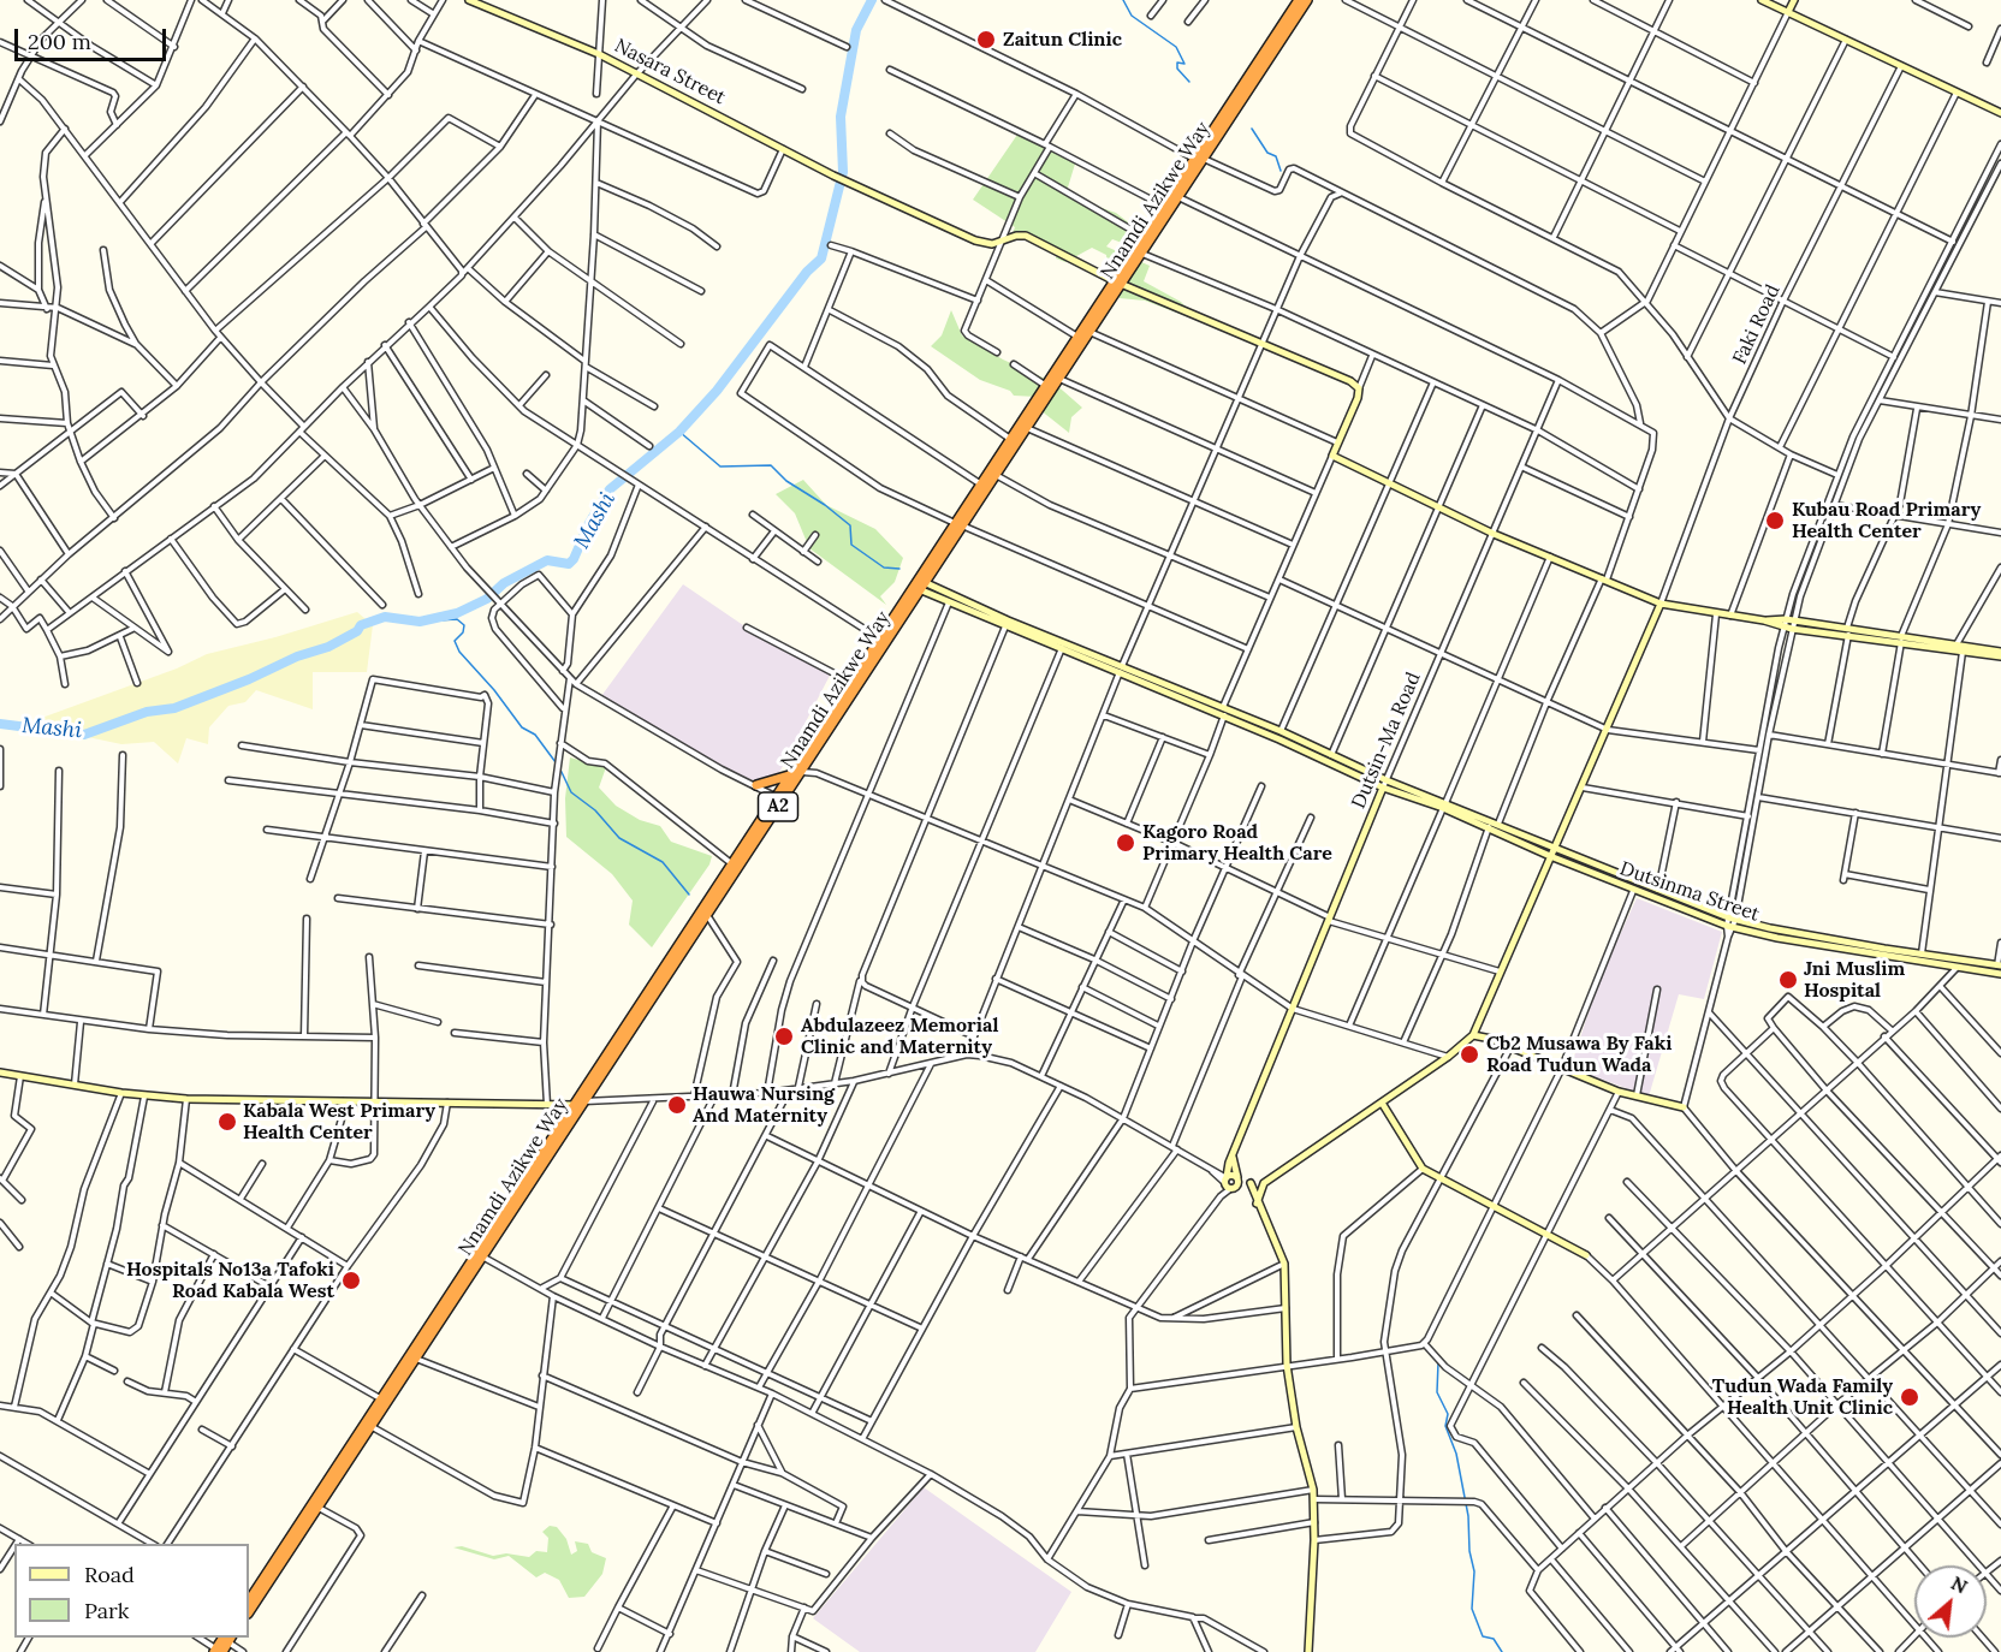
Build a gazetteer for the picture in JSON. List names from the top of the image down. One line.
{"streets":{"highway":["Nnamdi Azikwe Way","A2"],"street":["Nasara Street","Faki Road","Dutsin-Ma Road","Dutsinma Street"]},"crossings":[["Nasara Street","Nnamdi Azikwe Way"],["Dutsin-Ma Road","Dutsinma Street"]],"water":["Mashi"],"places":["Zaitun Clinic","Kubau Road Primary Health Center","Kagoro Road Primary Health Care","Jni Muslim Hospital","Abdulazeez Memorial Clinic and Maternity","Cb2 Musawa By Faki Road Tudun Wada","Hauwa Nursing And Maternity","Kabala West Primary Health Center","Hospitals No13a Tafoki Road Kabala West","Tudun Wada Family Health Unit Clinic"],"legend":["Road","Park"],"scale_bar":"200 m","north":"top right"}
